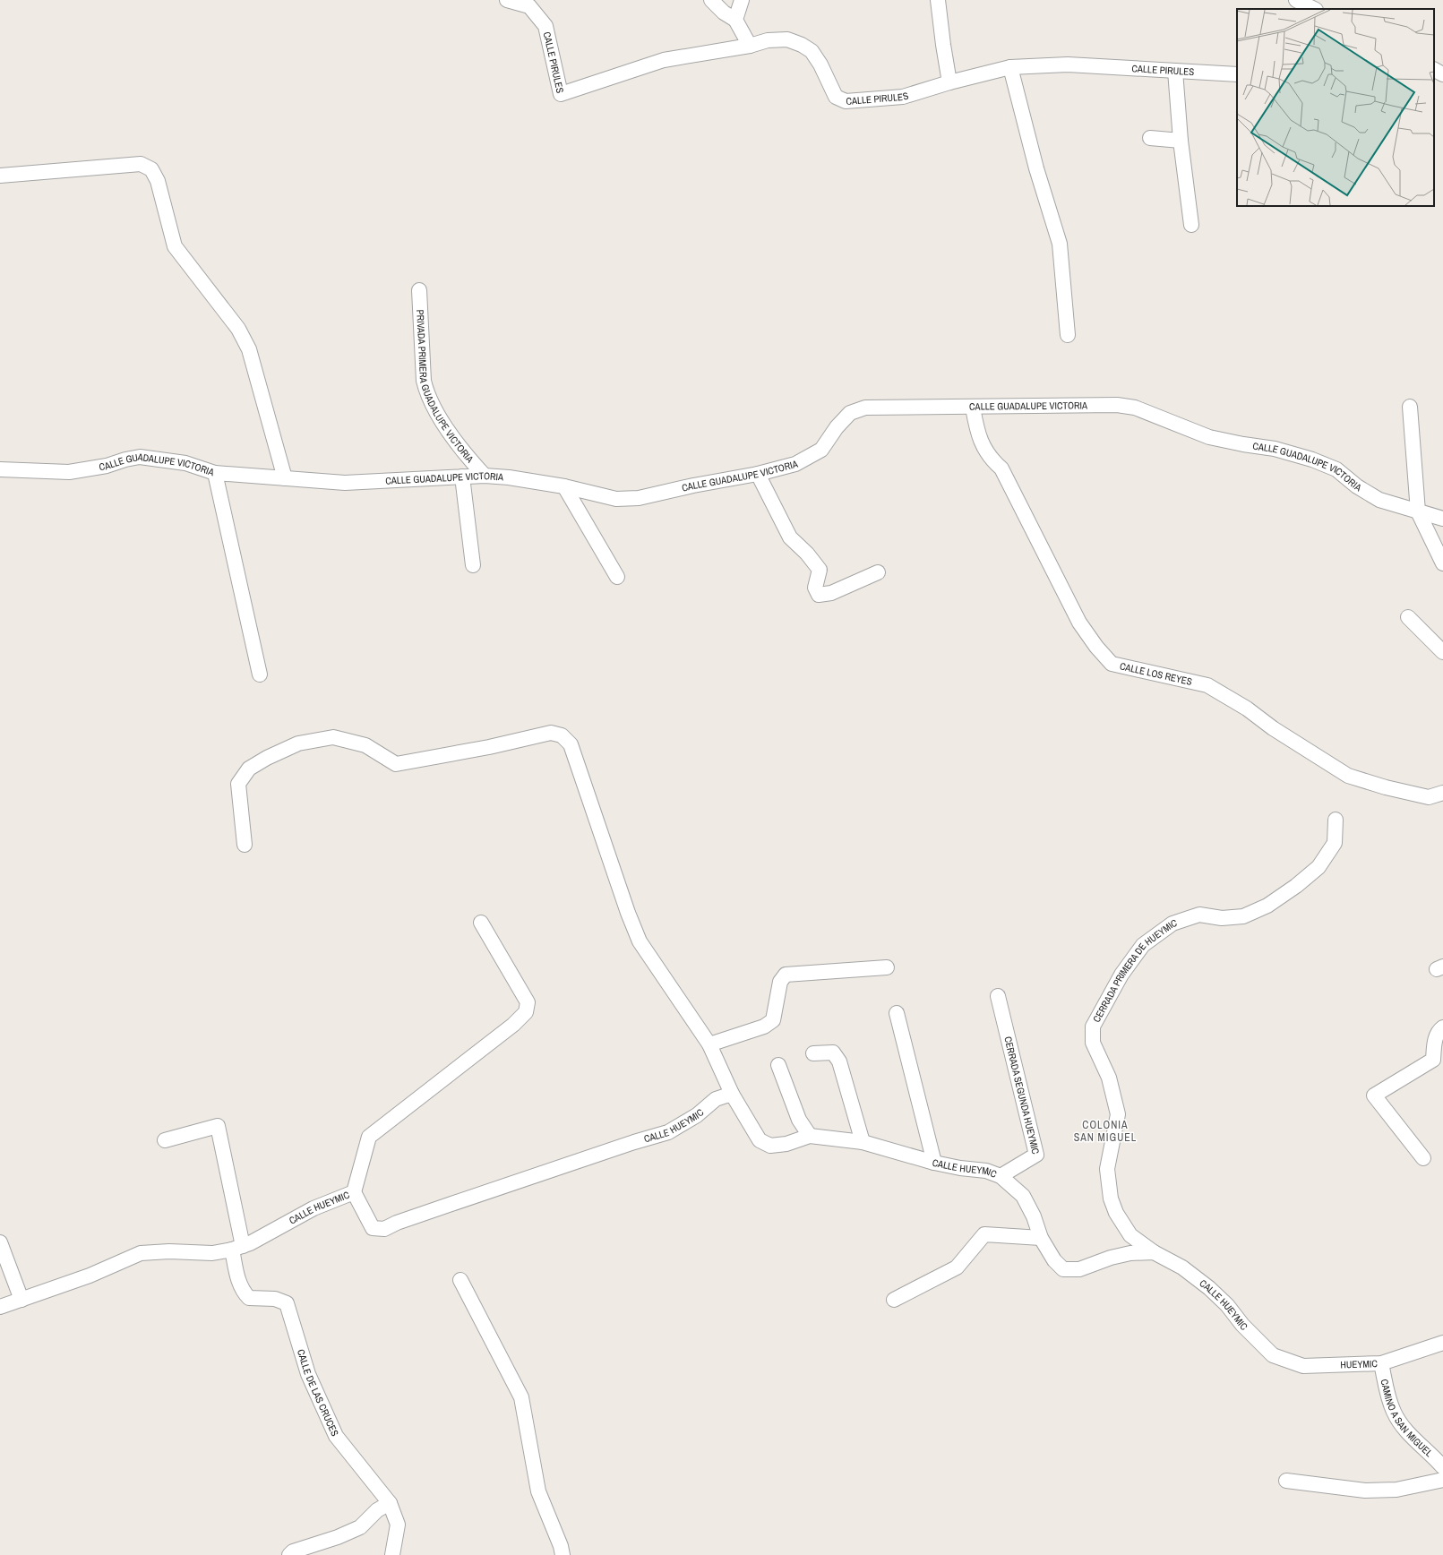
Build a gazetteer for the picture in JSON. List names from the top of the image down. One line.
{"streets":{"street":["CALLE PIRULES","PRIVADA PRIMERA GUADALUPE VICTORIA","CALLE GUADALUPE VICTORIA","CALLE LOS REYES","CERRADA PRIMERA DE HUEYMIC","CERRADA SEGUNDA HUEYMIC","CALLE HUEYMIC","HUEYMIC","CALLE DE LAS CRUCES","CAMINO A SAN MIGUEL"]},"crossings":[["PRIVADA PRIMERA GUADALUPE VICTORIA","CALLE GUADALUPE VICTORIA"],["CALLE GUADALUPE VICTORIA","CALLE LOS REYES"],["CERRADA PRIMERA DE HUEYMIC","CALLE HUEYMIC"],["CERRADA SEGUNDA HUEYMIC","CALLE HUEYMIC"],["CALLE HUEYMIC","HUEYMIC"],["CALLE HUEYMIC","CALLE DE LAS CRUCES"],["HUEYMIC","CAMINO A SAN MIGUEL"]],"districts":["COLONIA SAN MIGUEL"]}
